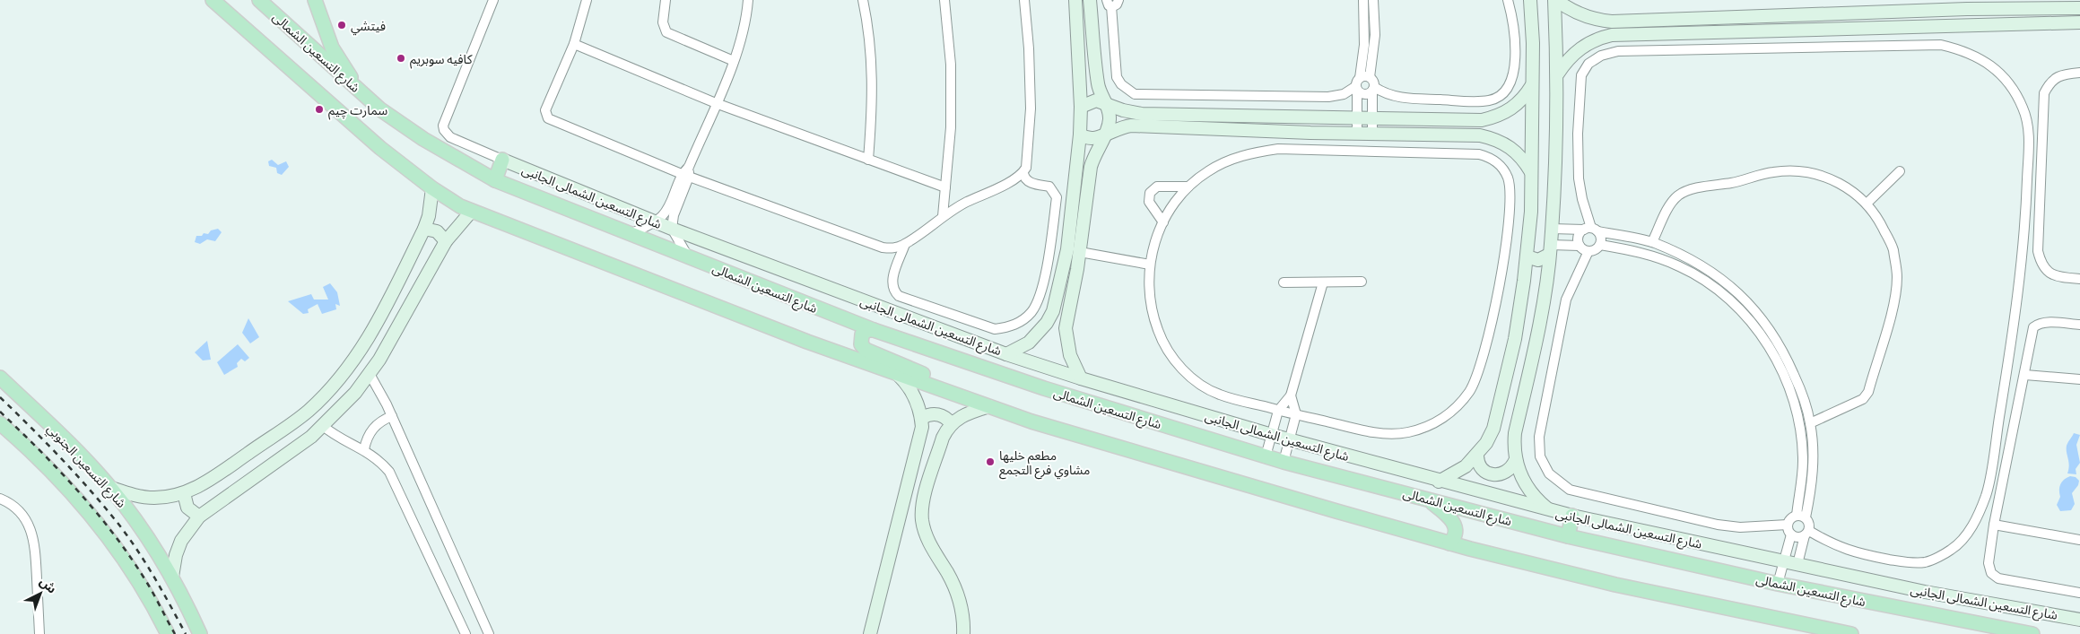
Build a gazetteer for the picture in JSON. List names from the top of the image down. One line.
{"streets":{"main road":["شارع التسعين الشمالى","شارع التسعين الجنوبي"],"street":["شارع التسعين الشمالى الجانبى"]},"places":["فيتشي","كافيه سوبريم","سمارت چيم","مطعم خليها مشاوي فرع التجمع"],"north":"top right"}
